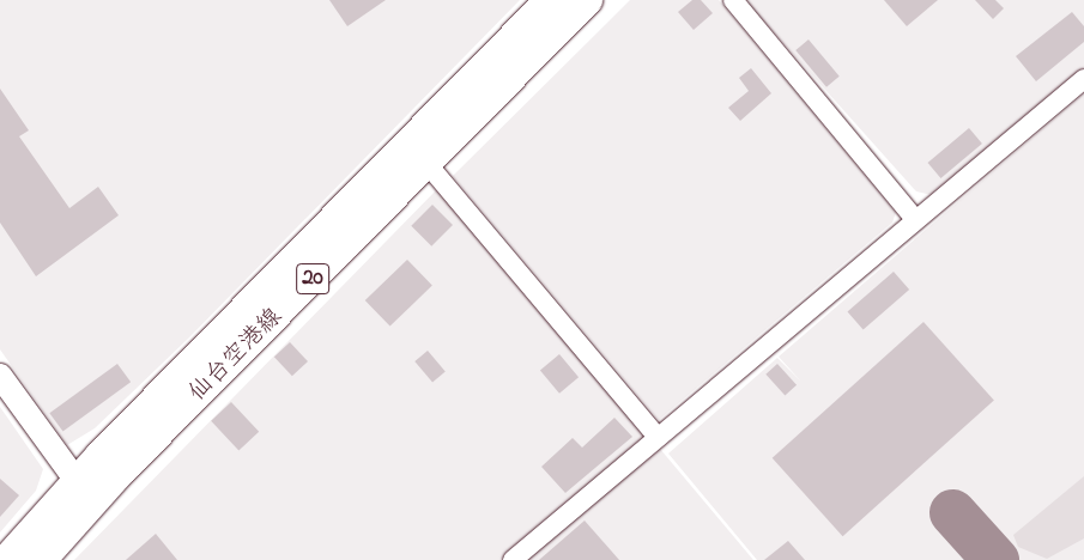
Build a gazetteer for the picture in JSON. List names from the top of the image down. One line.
{"streets":{"main road":["20","仙台空港線"]}}
